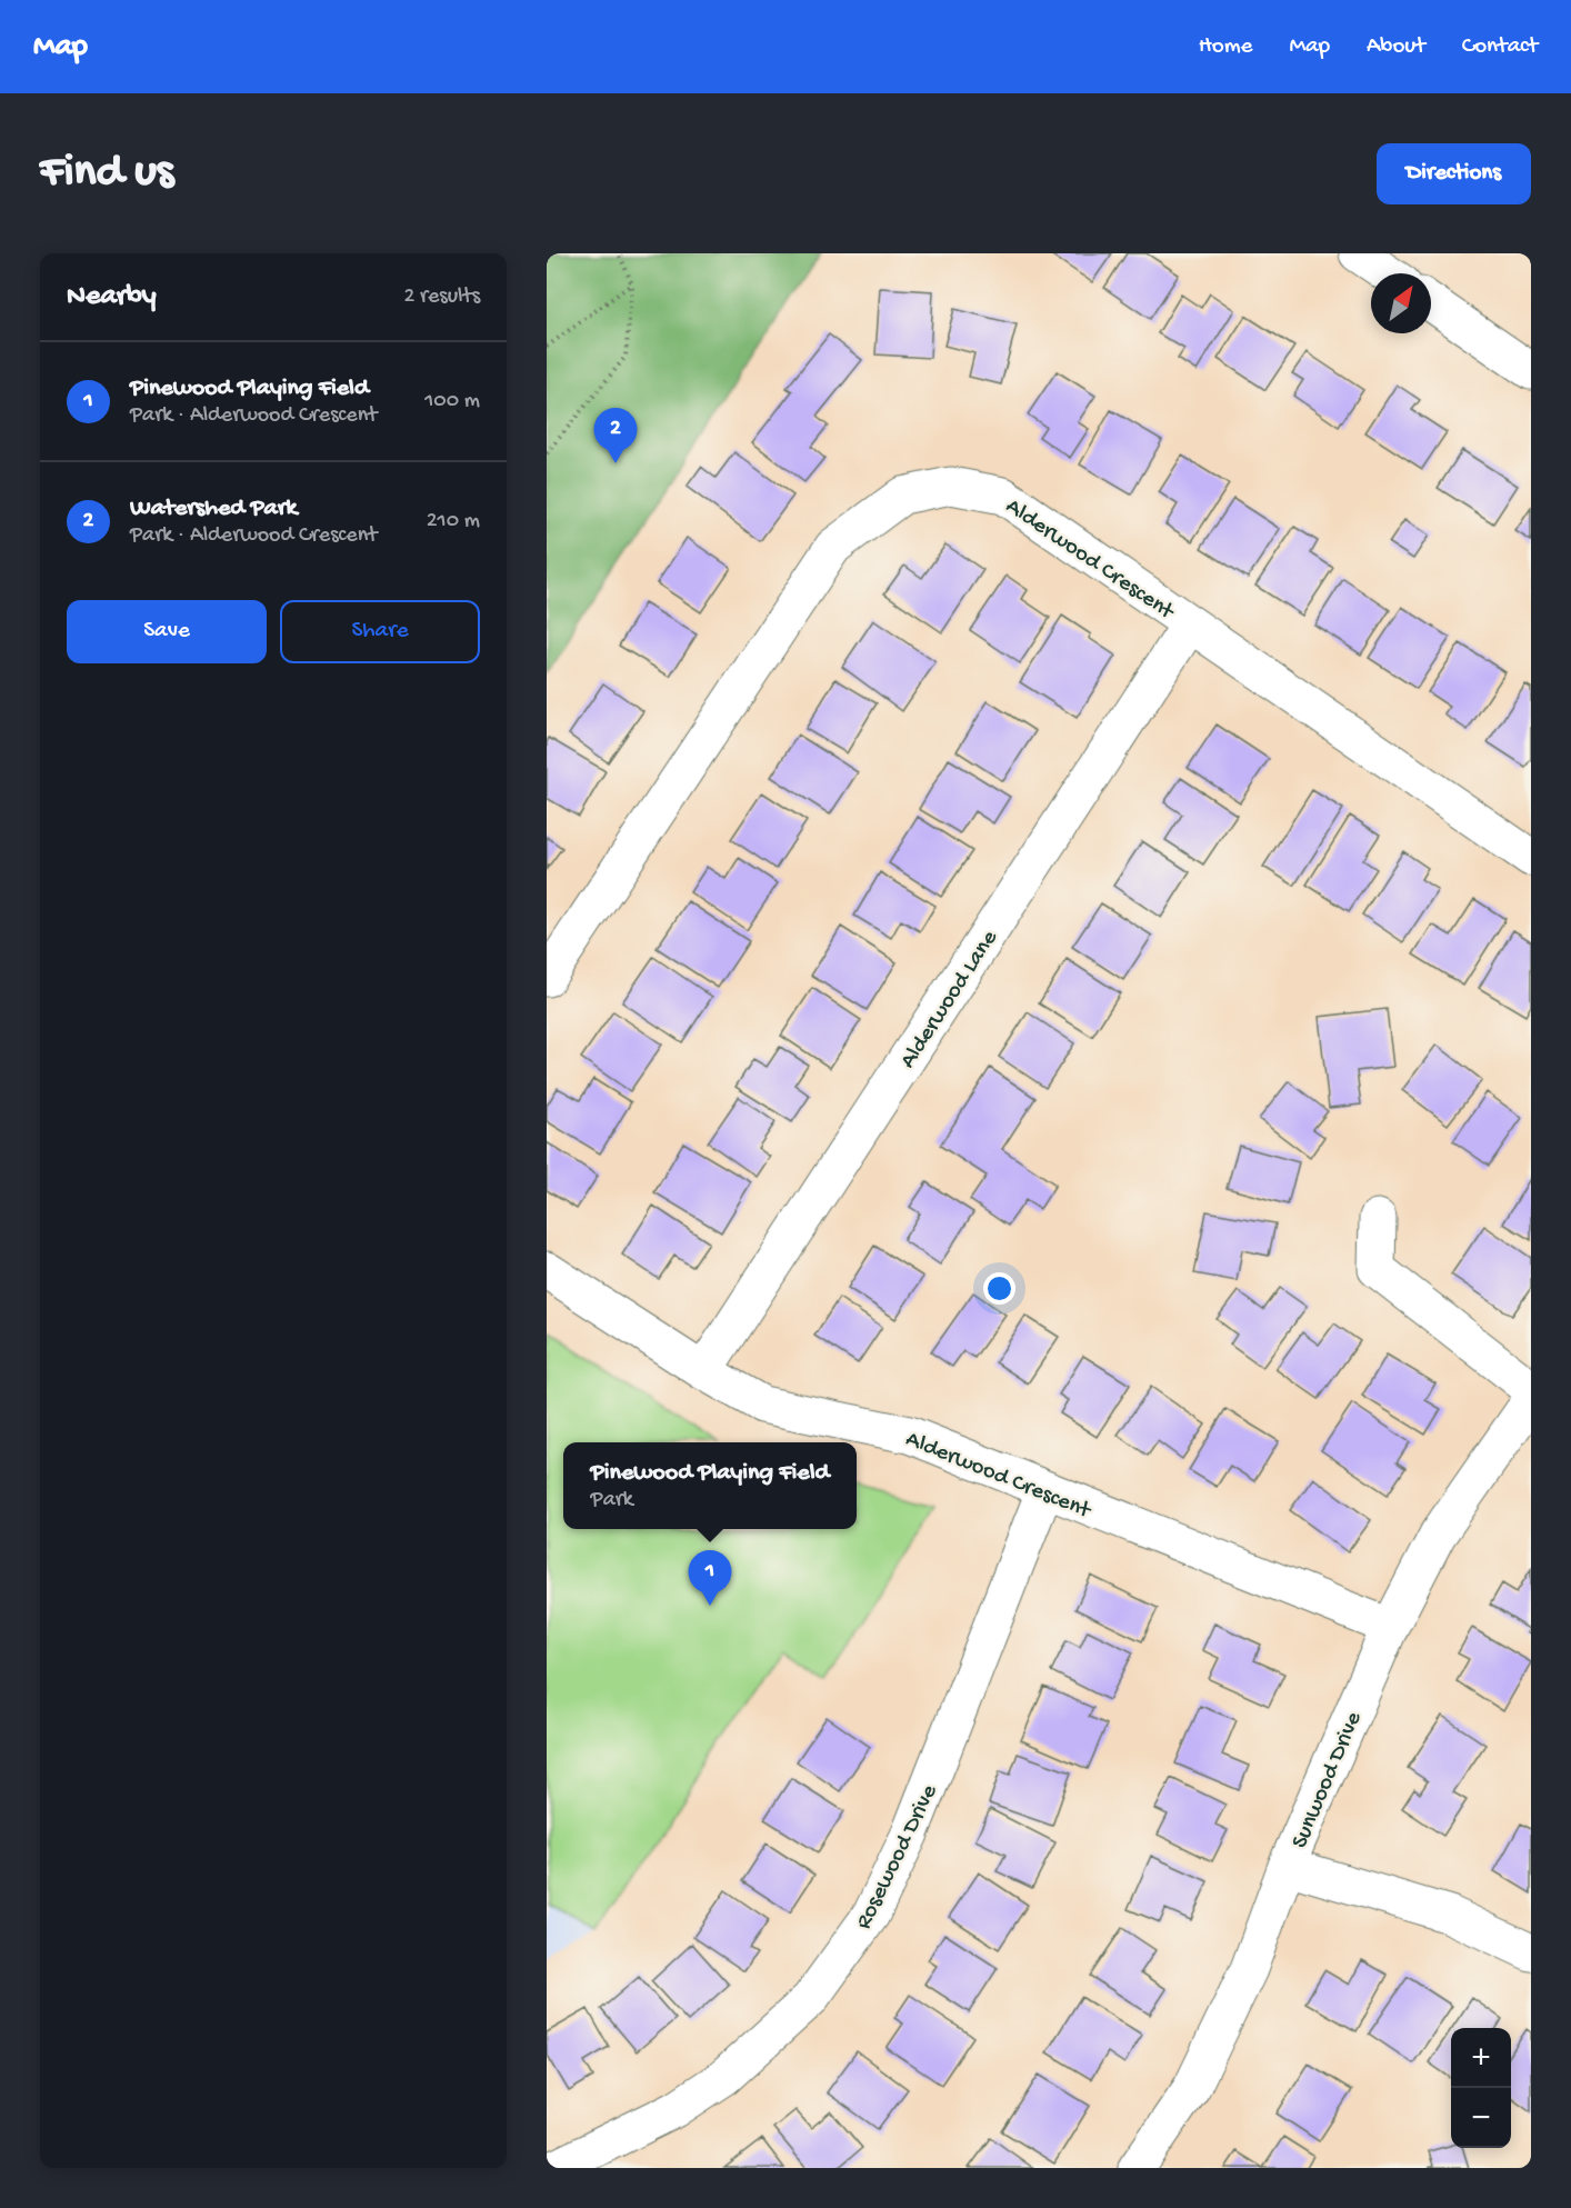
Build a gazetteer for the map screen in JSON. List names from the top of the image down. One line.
{"streets":{"street":["Alderwood Crescent","Alderwood Lane","Sunwood Drive","Rosewood Drive"]},"crossings":[["Alderwood Crescent","Alderwood Lane"],["Alderwood Crescent","Sunwood Drive"],["Alderwood Crescent","Rosewood Drive"]],"north":"top right","page":{"header":"Map","nav":["Home","Map","About","Contact"],"buttons":["Directions",["Save","Share"]],"title":"Find us","heading":["Nearby","2 results"],"list":[{"mark":"1","name":"Pinewood Playing Field","note":"Park · Alderwood Crescent","value":"100 m"},{"mark":"2","name":"Watershed Park","note":"Park · Alderwood Crescent","value":"210 m"}],"pins":["2","1"],"popup":["Pinewood Playing Field","Park"],"map_buttons":["+","−"]}}
